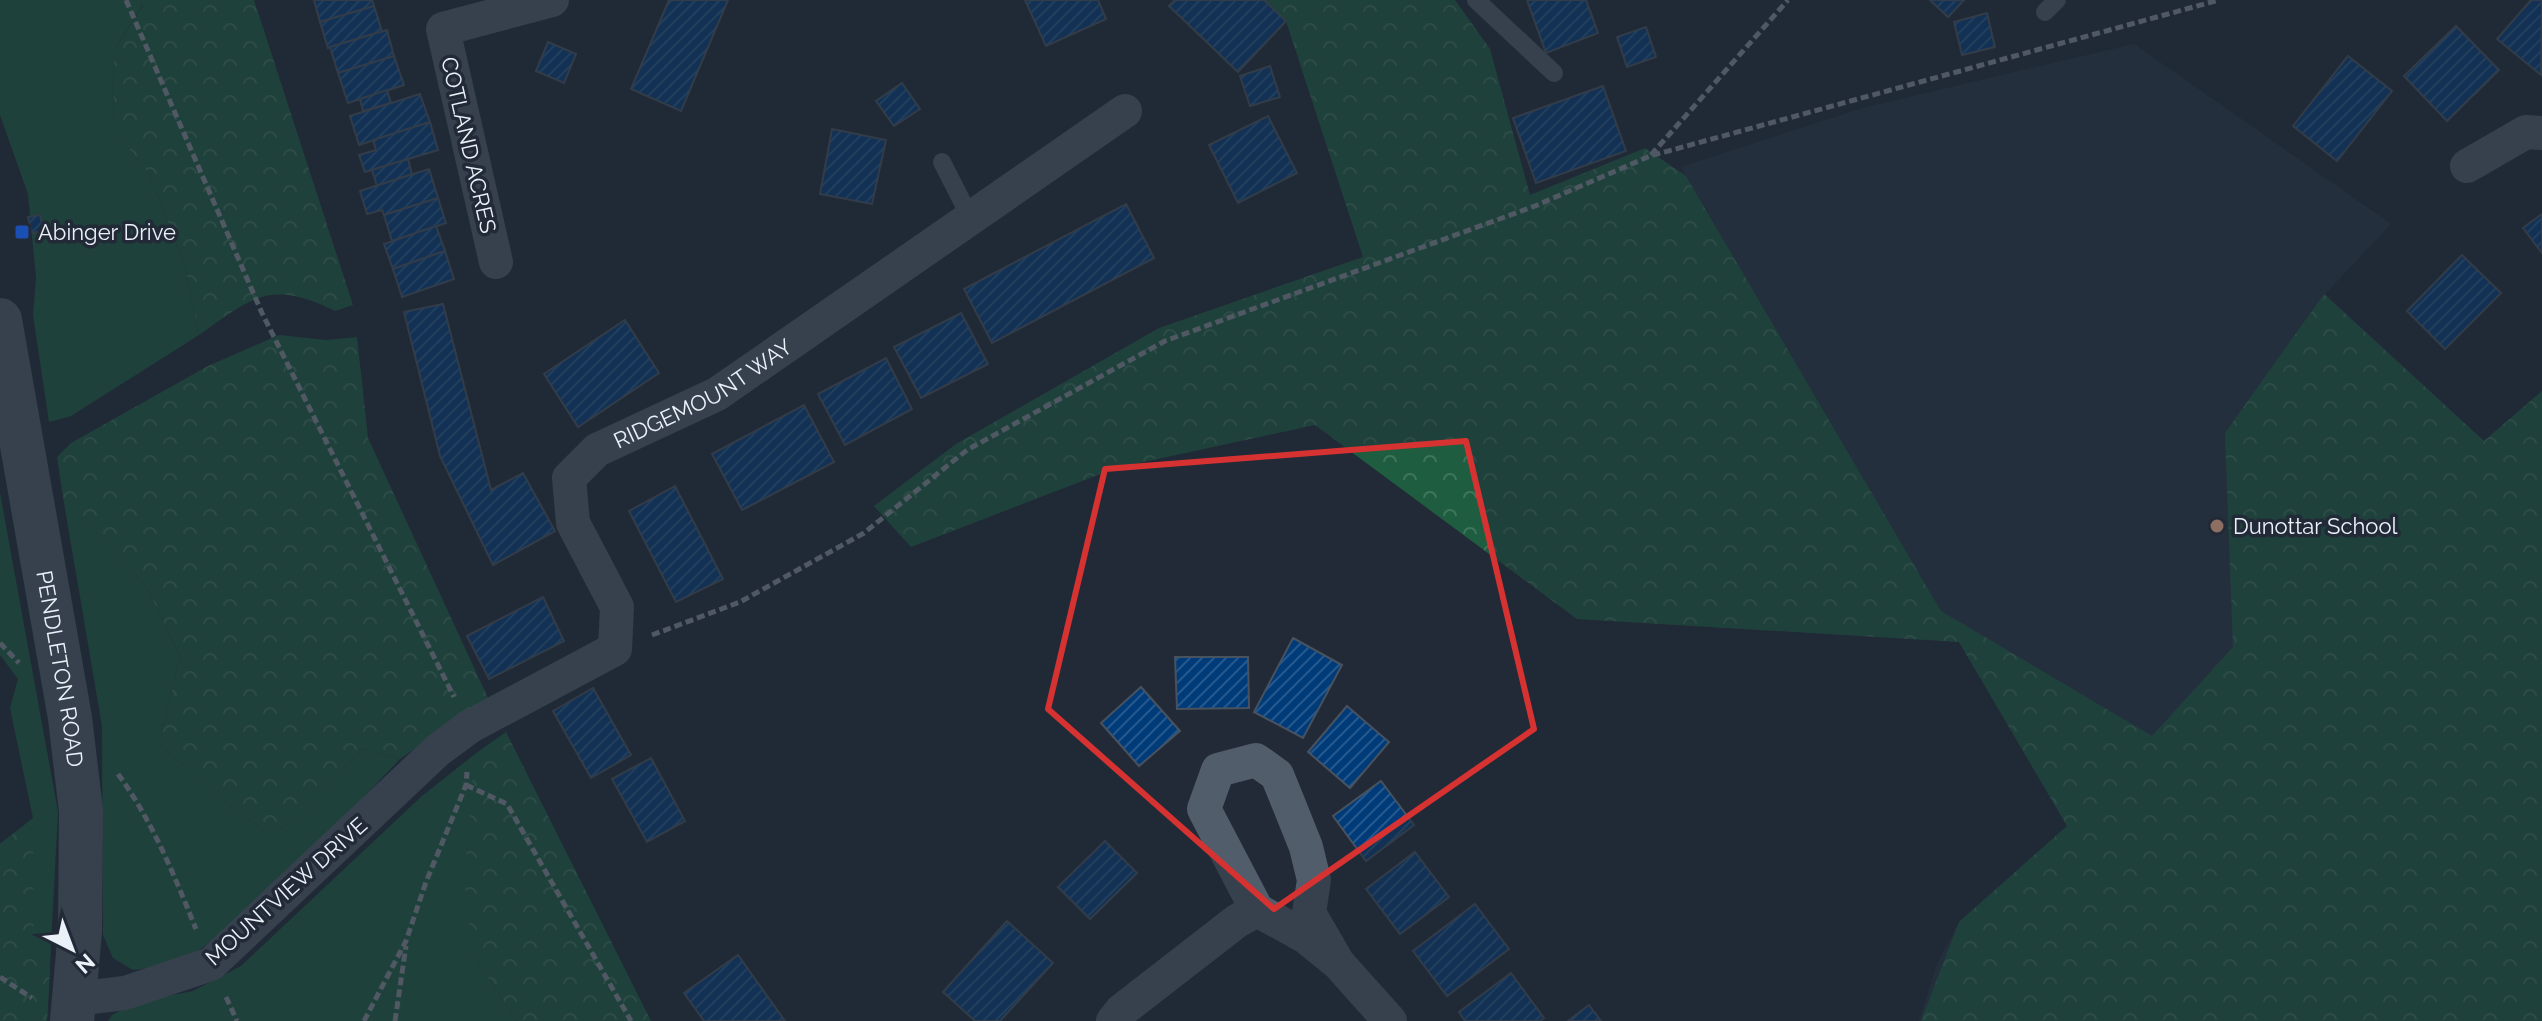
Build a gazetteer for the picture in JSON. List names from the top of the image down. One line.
{"streets":{"street":["COTLAND ACRES","RIDGEMOUNT WAY","PENDLETON ROAD","MOUNTVIEW DRIVE"]},"crossings":[["PENDLETON ROAD","MOUNTVIEW DRIVE"]],"places":{"transit":["Abinger Drive"],"other":["Dunottar School"]},"north":"bottom right"}
